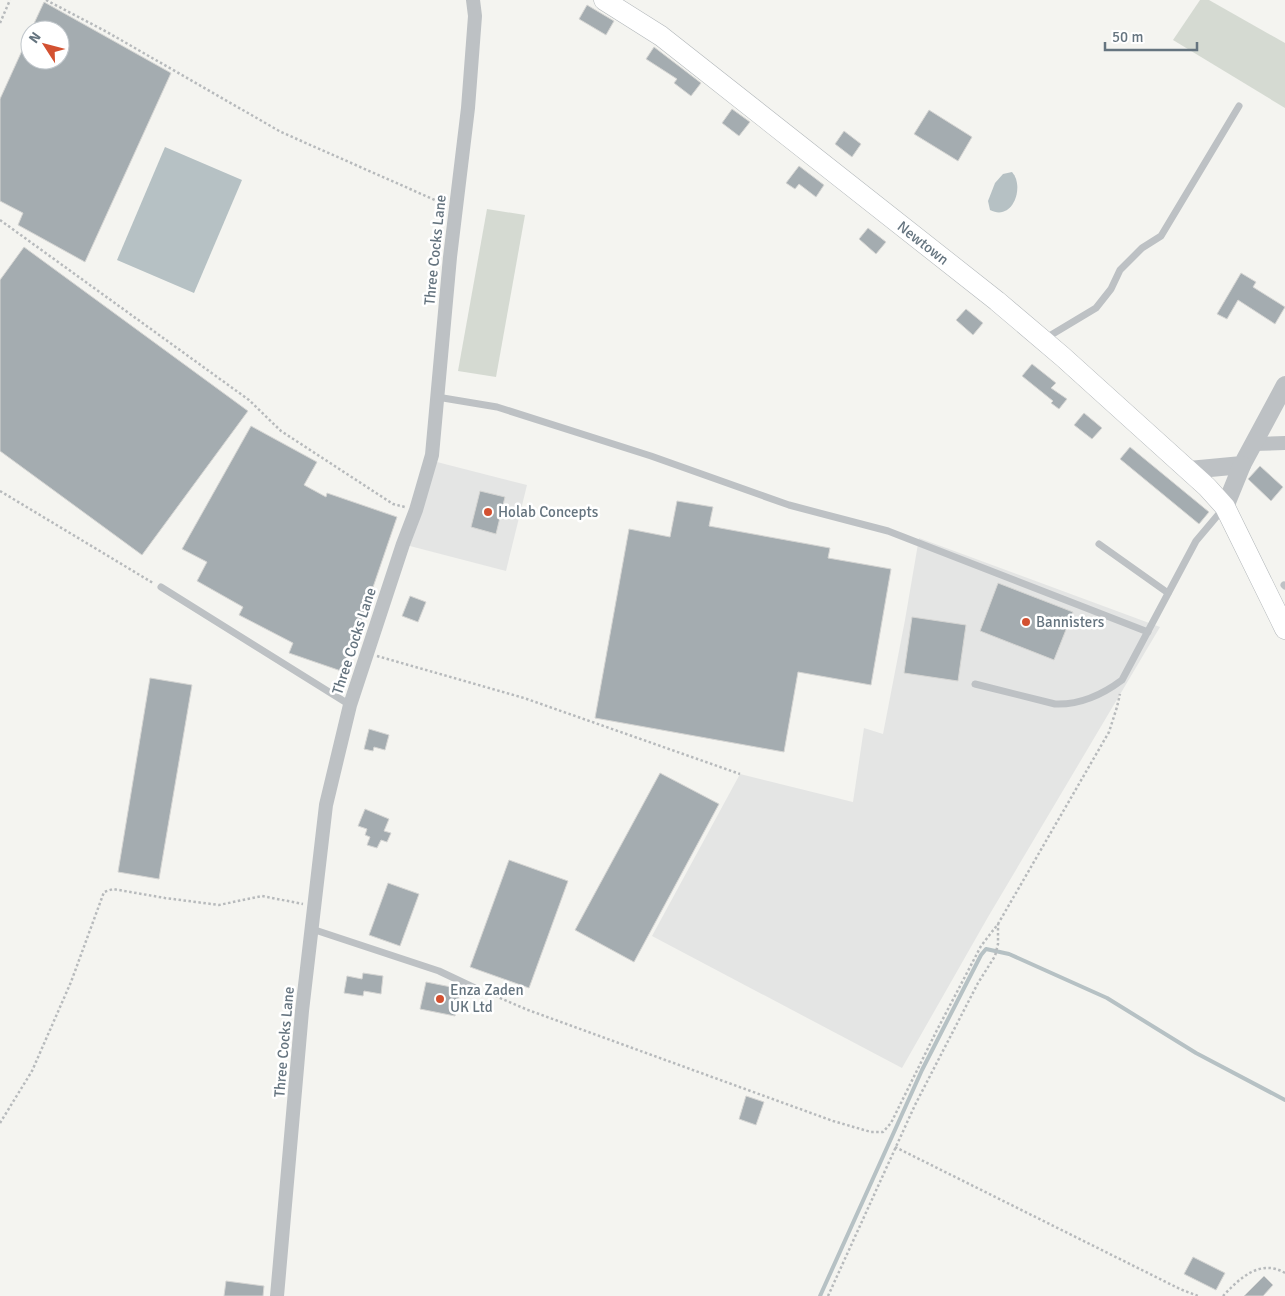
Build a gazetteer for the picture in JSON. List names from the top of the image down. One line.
{"streets":{"main road":["Newtown"],"street":["Three Cocks Lane"]},"places":["Holab Concepts","Bannisters","Enza Zaden UK Ltd"],"scale_bar":"50 m","north":"top left"}
